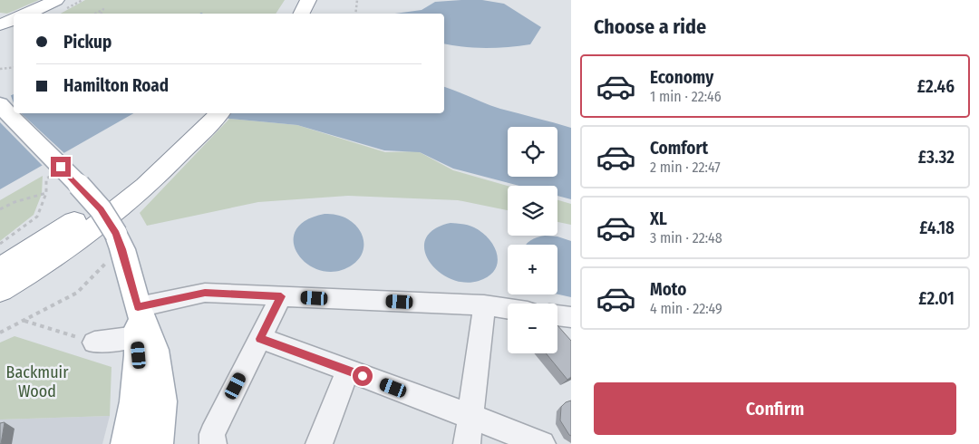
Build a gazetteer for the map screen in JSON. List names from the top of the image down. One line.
{"parks":["Backmuir Wood"],"page":{"heading":"Choose a ride","banner":["Pickup","Hamilton Road"],"list":[{"name":"Economy","note":"1 min · 22:46","value":"£2.46"},{"name":"Comfort","note":"2 min · 22:47","value":"£3.32"},{"name":"XL","note":"3 min · 22:48","value":"£4.18"},{"name":"Moto","note":"4 min · 22:49","value":"£2.01"}],"map_buttons":["+","−"],"buttons":"Confirm"}}
